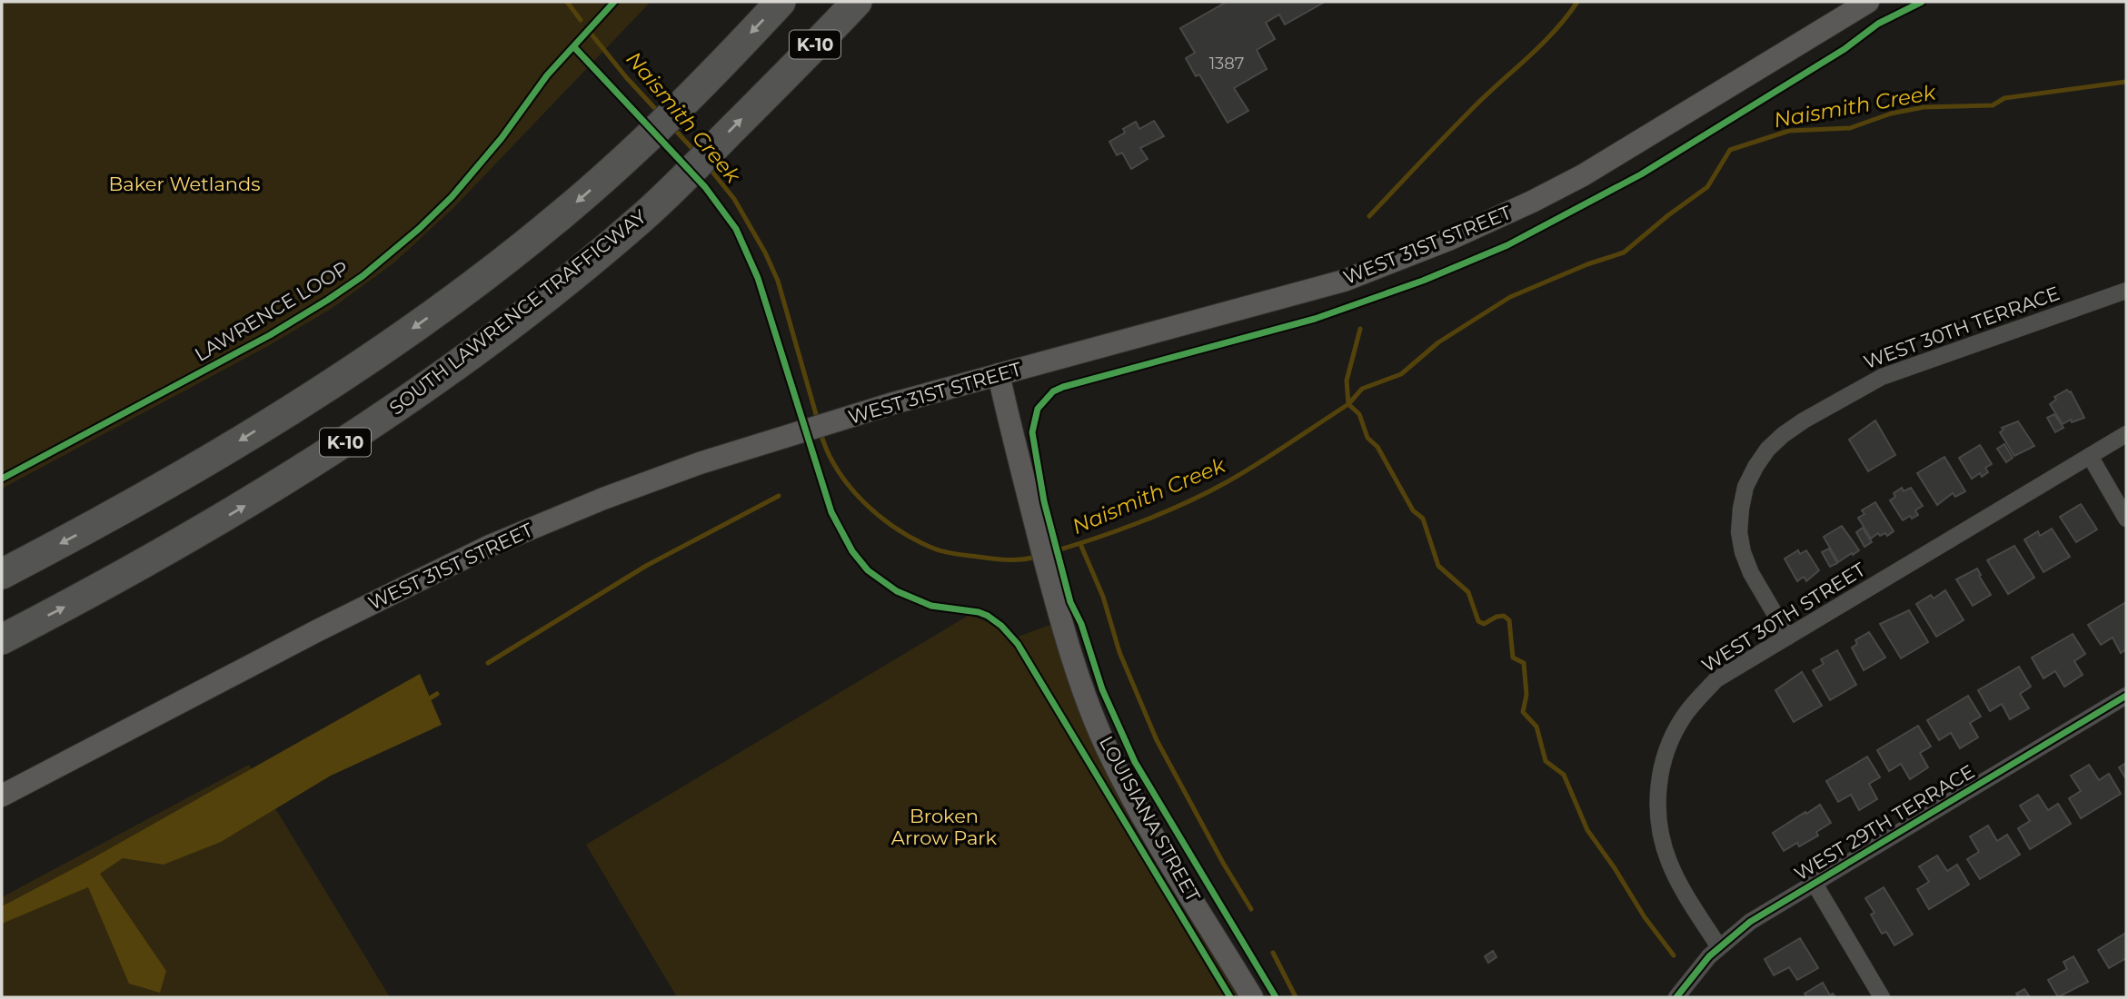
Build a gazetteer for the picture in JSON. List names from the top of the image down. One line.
{"streets":{"highway":["K-10","SOUTH LAWRENCE TRAFFICWAY"],"main road":["WEST 31ST STREET","LOUISIANA STREET"],"street":["WEST 30TH TERRACE","WEST 30TH STREET","WEST 29TH TERRACE"],"cycle path":["LAWRENCE LOOP"]},"crossings":[["WEST 31ST STREET","LOUISIANA STREET"],["WEST 30TH TERRACE","WEST 30TH STREET"],["WEST 30TH STREET","WEST 29TH TERRACE"]],"water":["Naismith Creek"],"parks":["Baker Wetlands","Broken Arrow Park"],"house_numbers":["1387"]}
